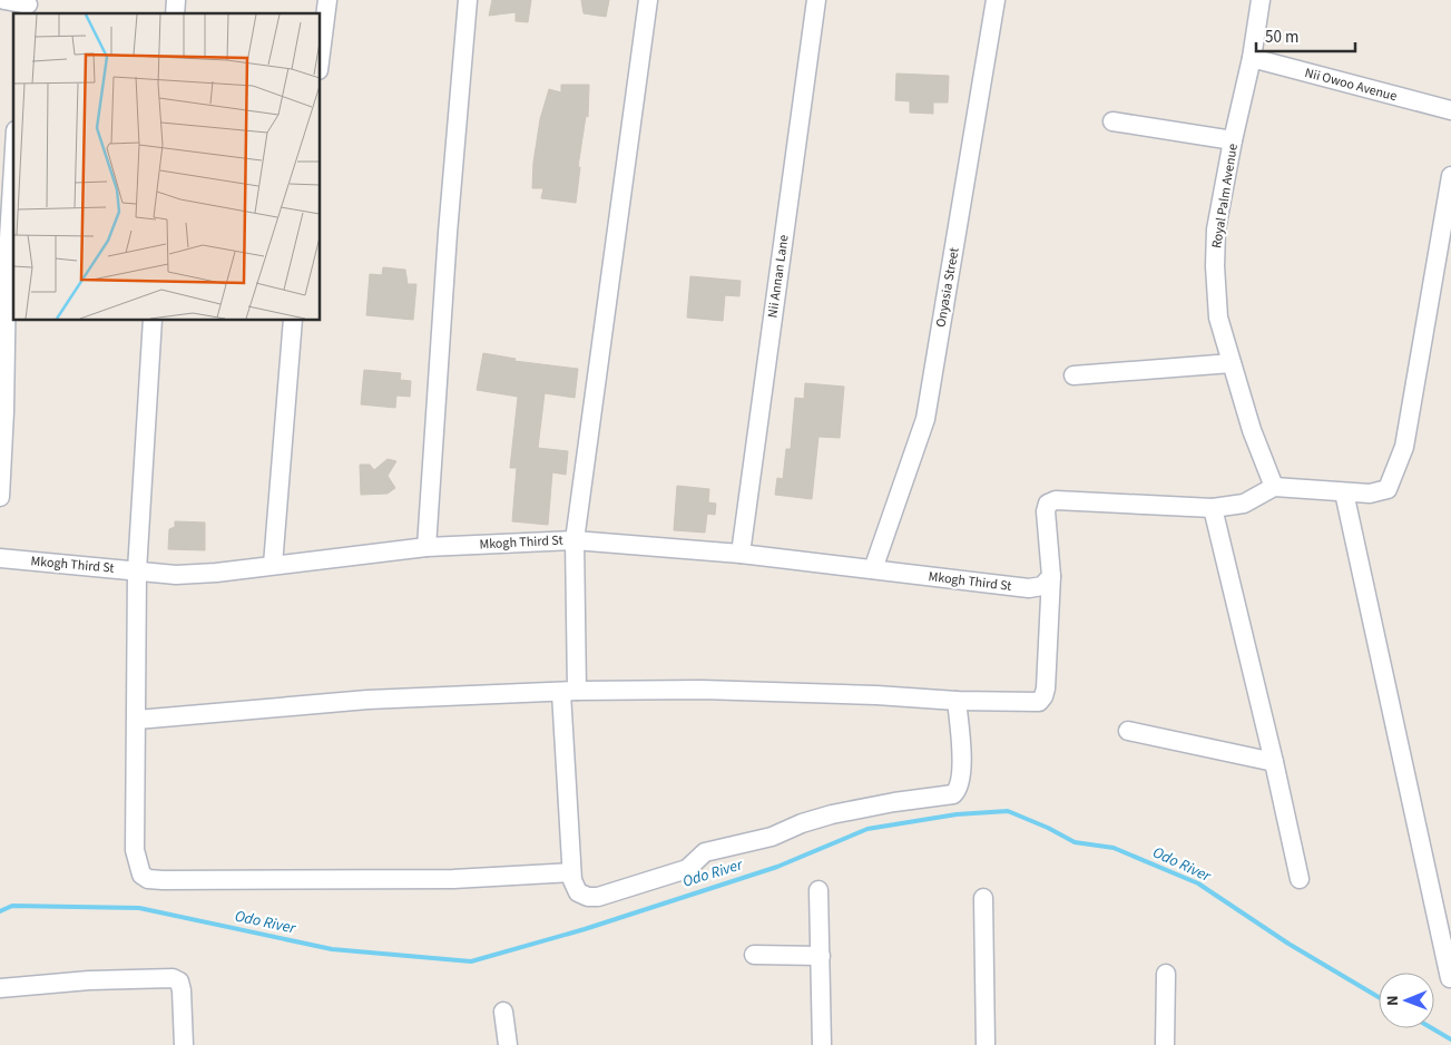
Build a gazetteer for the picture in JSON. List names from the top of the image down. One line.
{"streets":{"street":["Nii Owoo Avenue","Royal Palm Avenue","Nii Annan Lane","Onyasia Street","Mkogh Third St"]},"crossings":[["Nii Owoo Avenue","Royal Palm Avenue"],["Nii Annan Lane","Mkogh Third St"],["Onyasia Street","Mkogh Third St"]],"water":["Odo River"],"scale_bar":"50 m","north":"left"}
